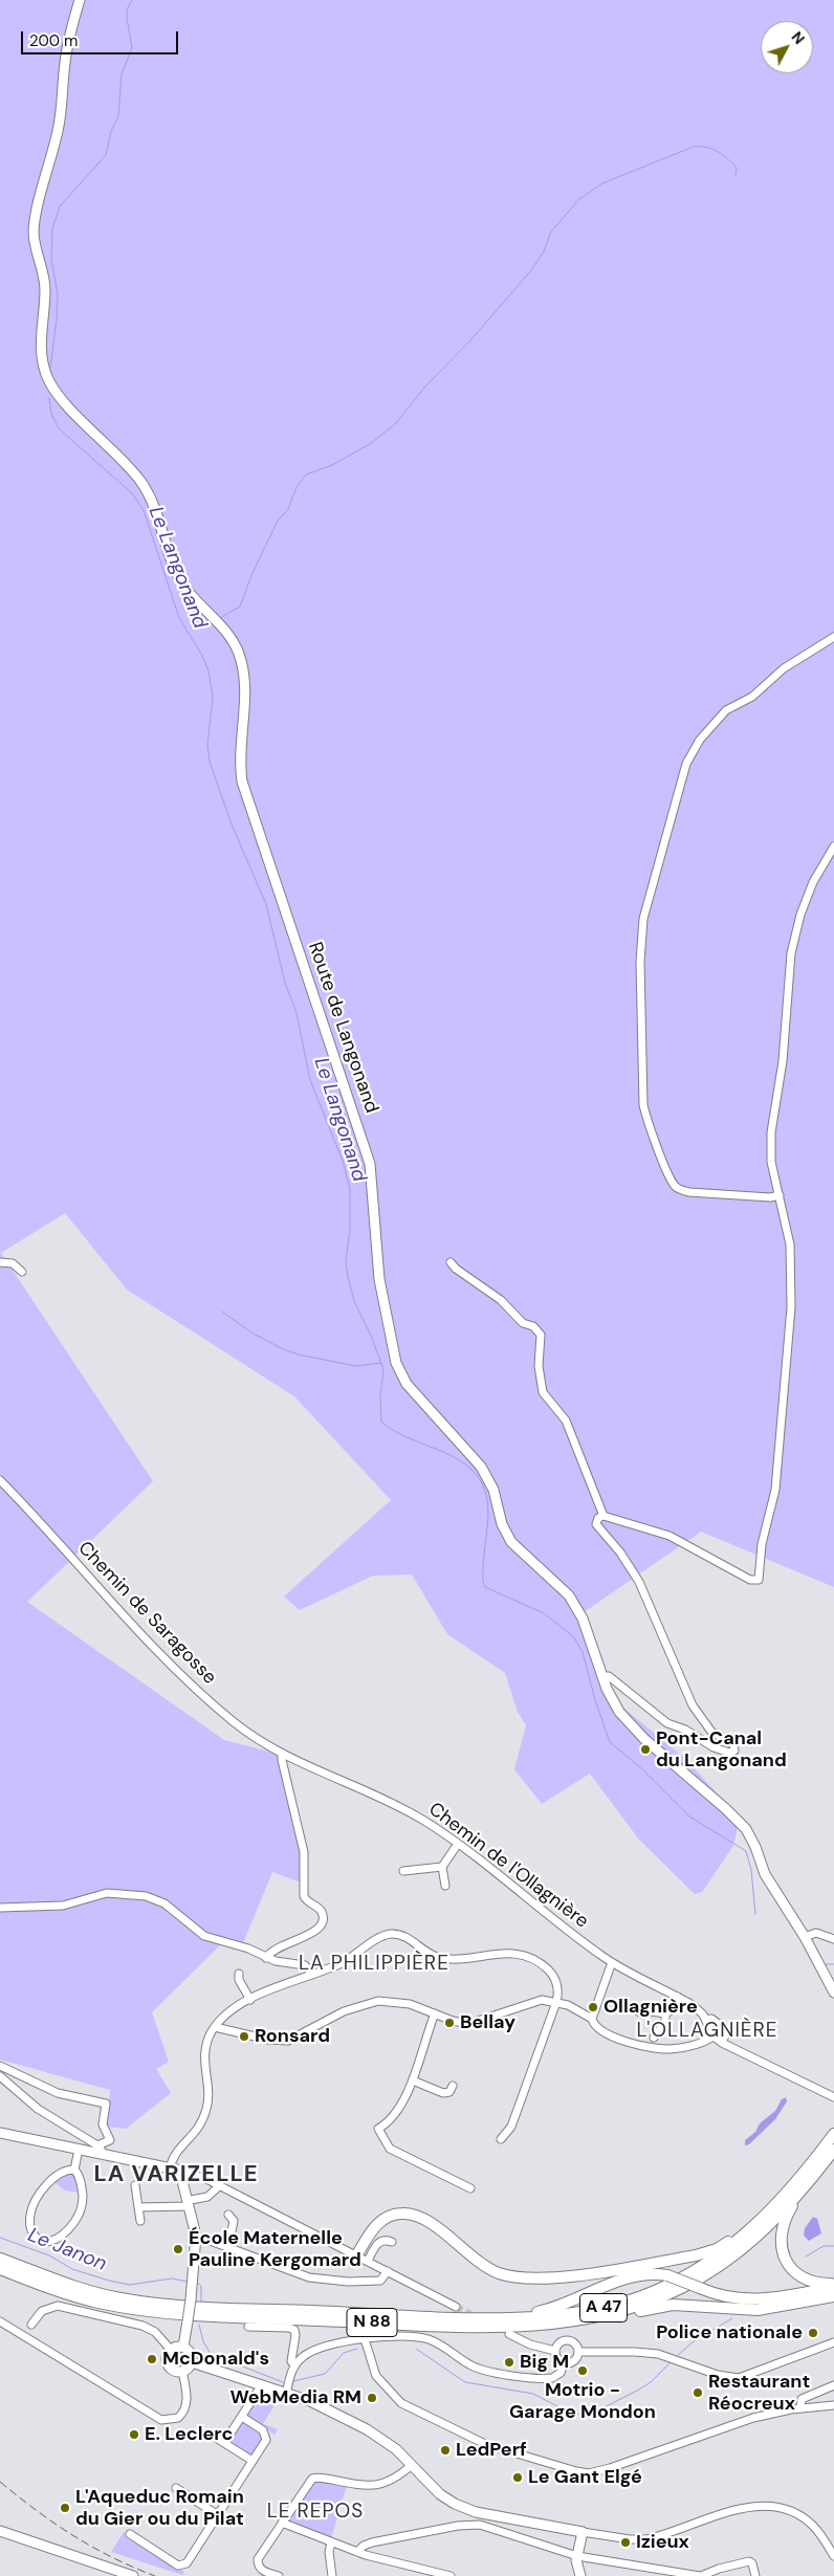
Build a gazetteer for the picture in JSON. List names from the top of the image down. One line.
{"streets":{"highway":["A 47","N 88"],"main road":["Route de Langonand"],"street":["Chemin de Saragosse","Chemin de l'Ollagnière"]},"crossings":[["Chemin de Saragosse","Chemin de l'Ollagnière"],["A 47","N 88"]],"districts":["LA PHILIPPIÈRE","L'OLLAGNIÈRE","LA VARIZELLE","LE REPOS"],"water":["Le Langonand","Le Janon"],"places":["Pont-Canal du Langonand","Ollagnière","Bellay","Ronsard","École Maternelle Pauline Kergomard","Police nationale","McDonald's","Big M","Motrio - Garage Mondon","Restaurant Réocreux","WebMedia RM","E. Leclerc","LedPerf","Le Gant Elgé","L'Aqueduc Romain du Gier ou du Pilat","Izieux"],"scale_bar":"200 m","north":"top right"}
